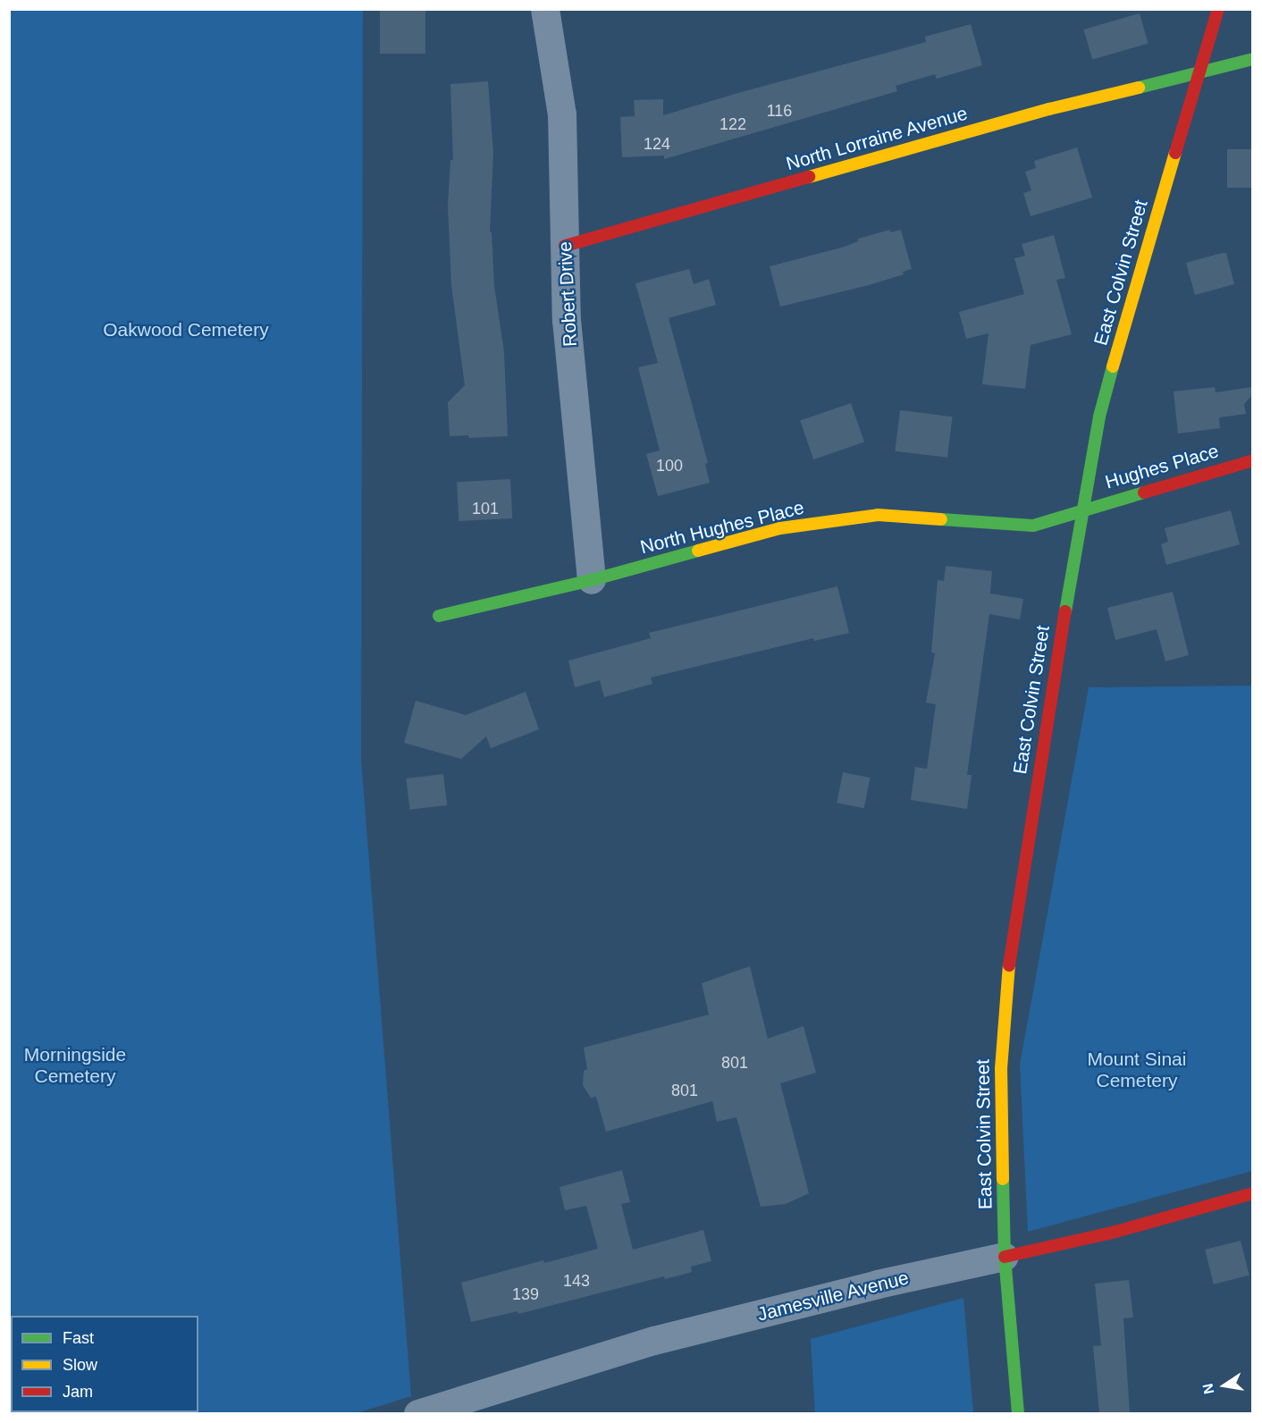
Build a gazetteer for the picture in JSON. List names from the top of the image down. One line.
{"streets":{"street":["North Lorraine Avenue","East Colvin Street","Robert Drive","Hughes Place","North Hughes Place","Jamesville Avenue"]},"crossings":[["North Lorraine Avenue","East Colvin Street"],["North Lorraine Avenue","Robert Drive"],["East Colvin Street","Hughes Place"],["East Colvin Street","North Hughes Place"],["East Colvin Street","Jamesville Avenue"],["Robert Drive","North Hughes Place"],["Hughes Place","North Hughes Place"]],"parks":["Oakwood Cemetery","Morningside Cemetery","Mount Sinai Cemetery"],"house_numbers":["116","122","124","100","101","801","801","143","139"],"legend":["Fast","Slow","Jam"],"north":"left"}
